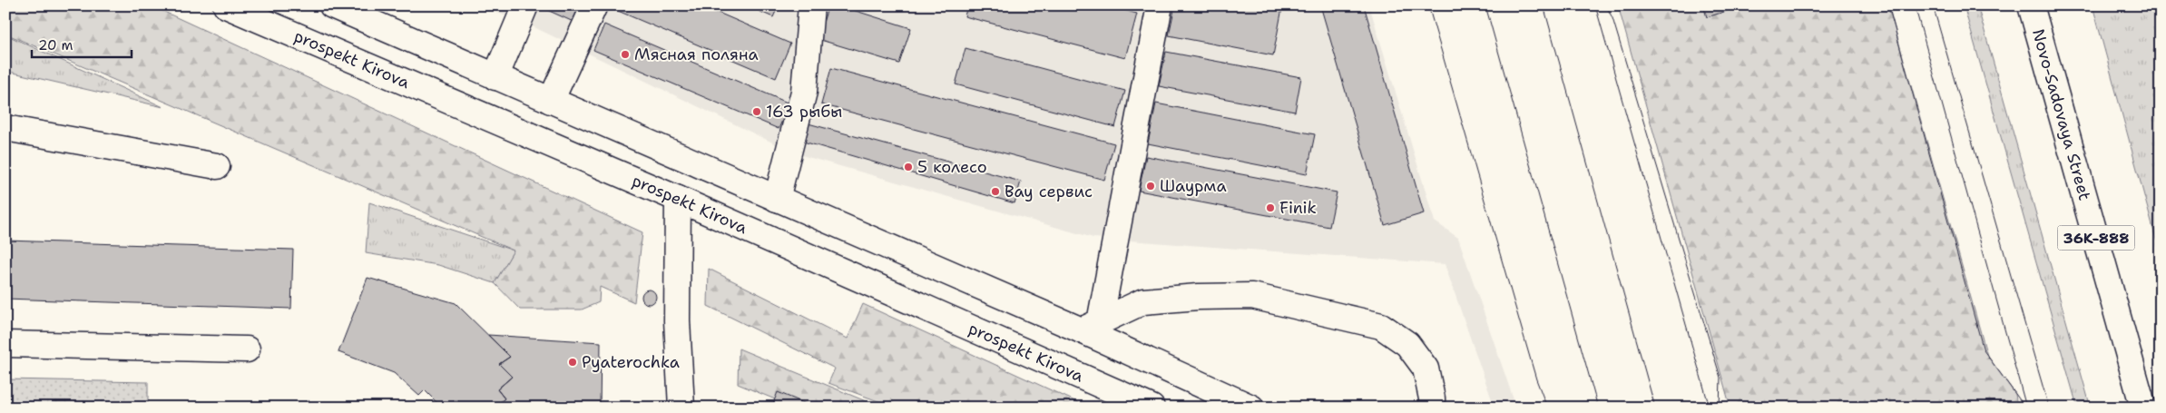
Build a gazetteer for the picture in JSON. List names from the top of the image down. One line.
{"streets":{"main road":["prospekt Kirova","Novo-Sadovaya Street","36К-888"]},"places":["Мясная поляна","163 рыбы","5 колесо","Шаурма","Вау сервис","Finik","Pyaterochka"],"scale_bar":"20 m"}
